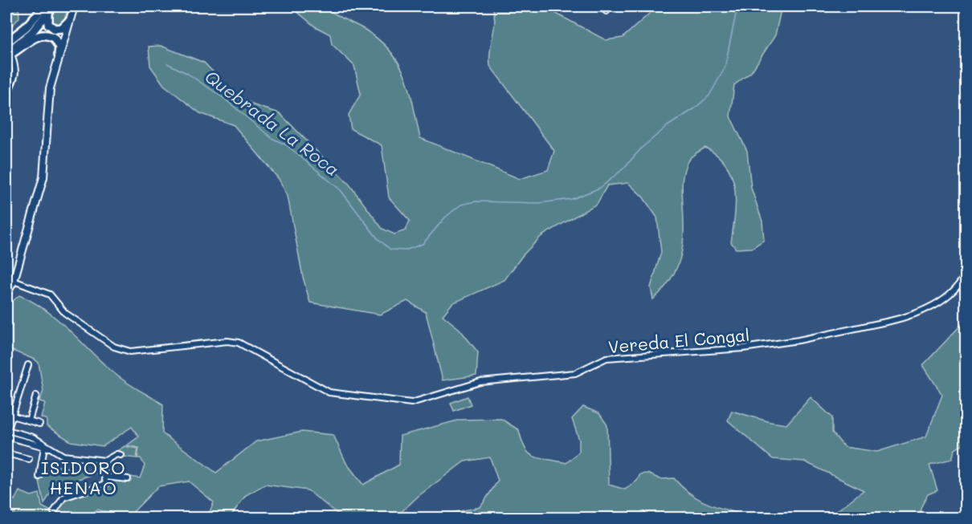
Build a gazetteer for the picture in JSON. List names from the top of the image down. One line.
{"streets":{"street":["Vereda El Congal"]},"districts":["ISIDORO HENAO"],"water":["Quebrada La Roca"]}
